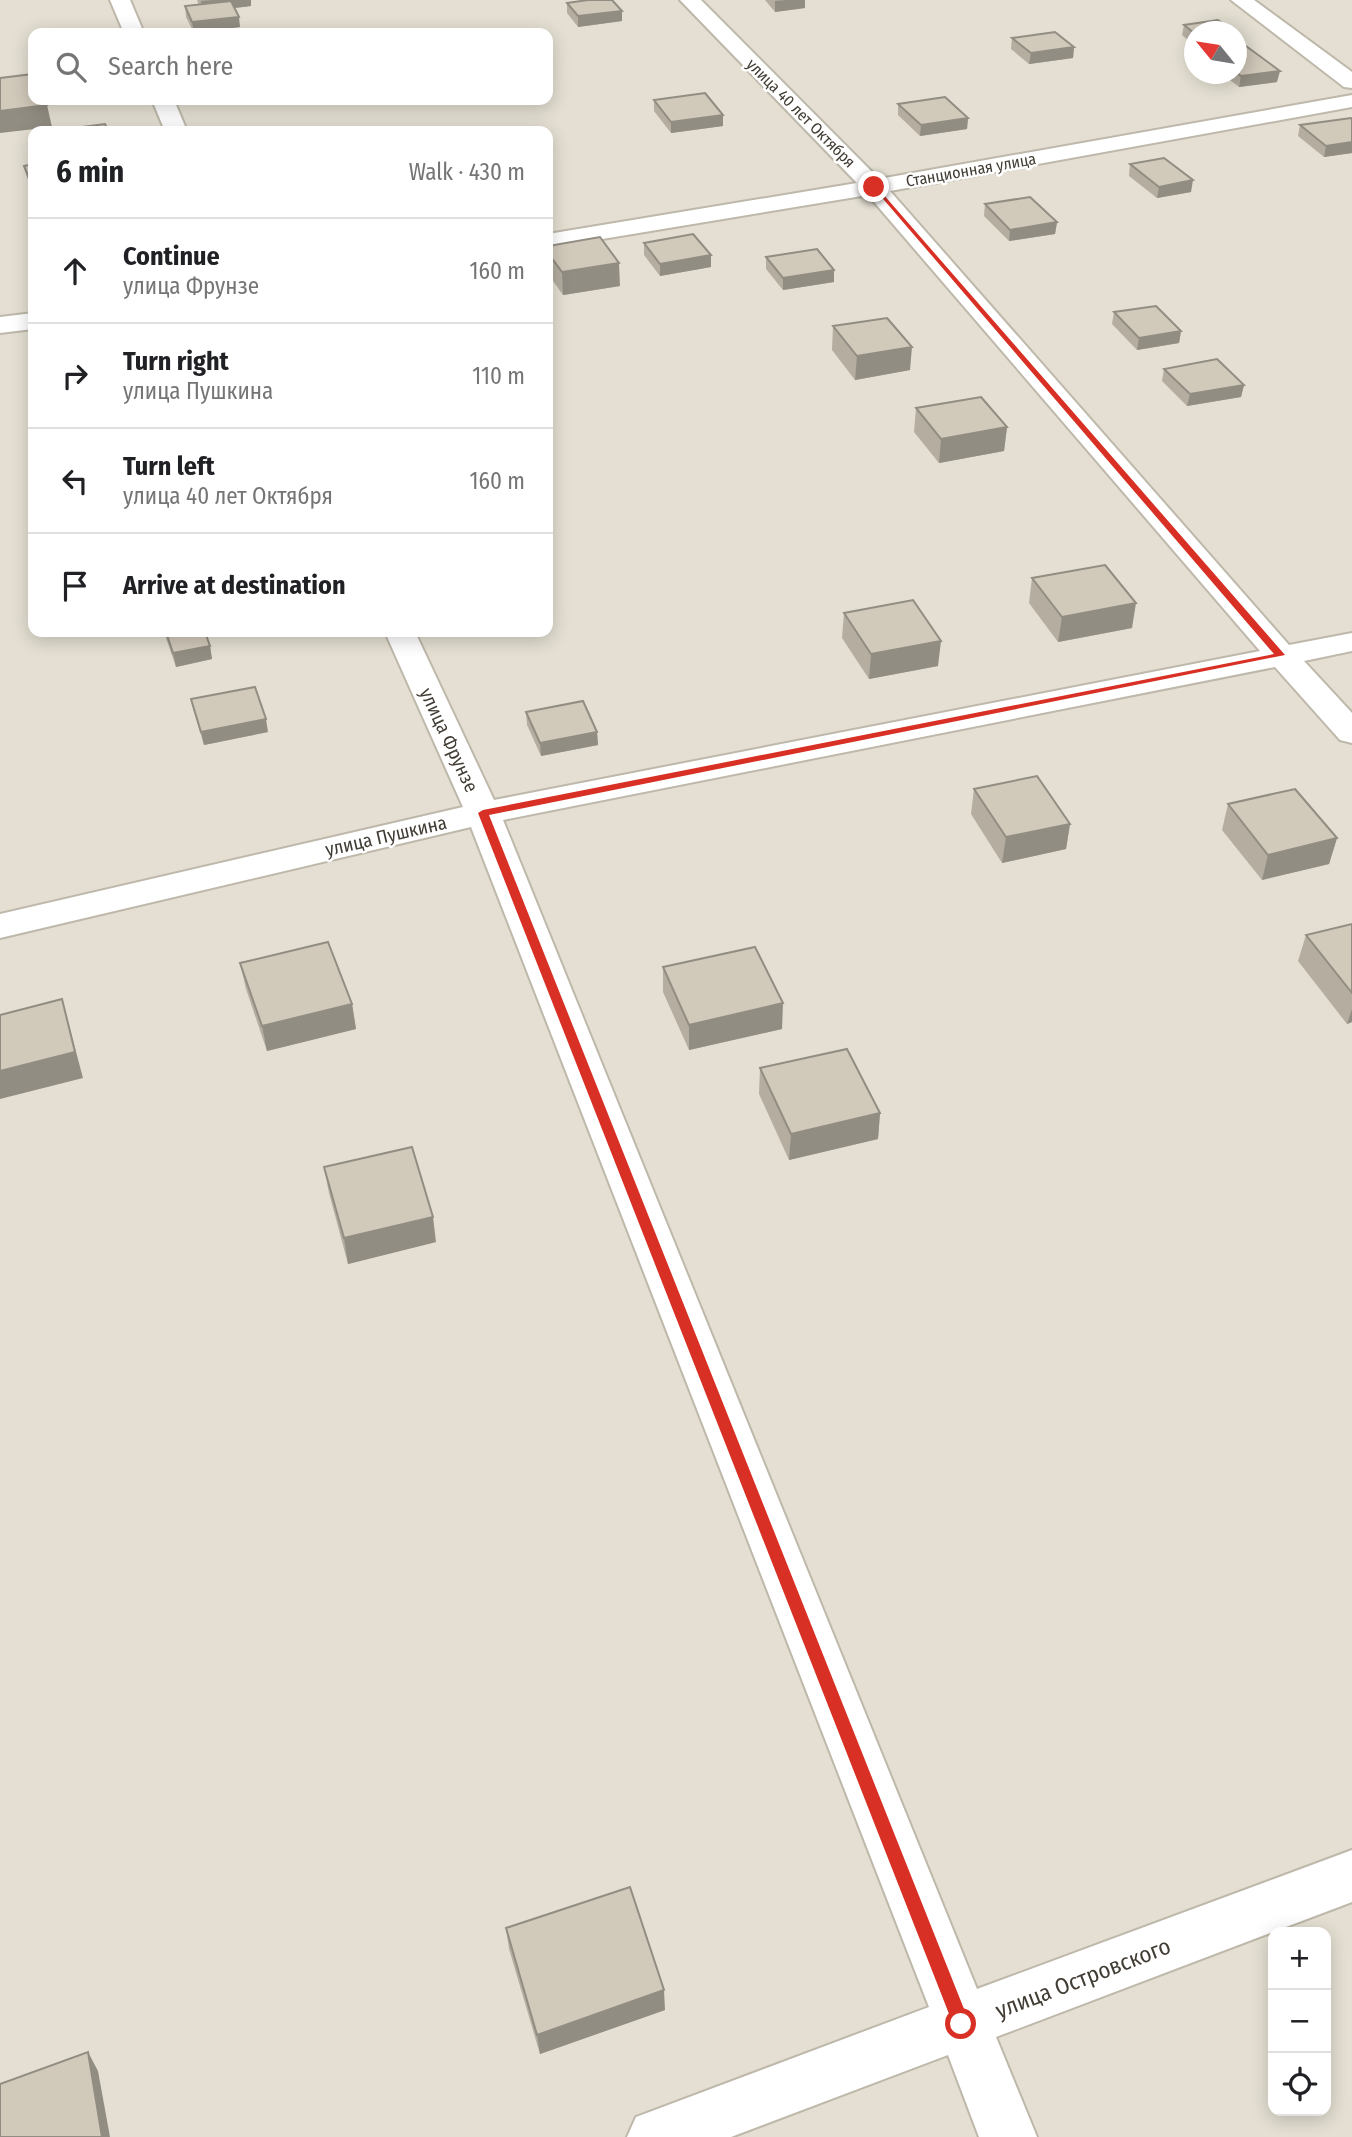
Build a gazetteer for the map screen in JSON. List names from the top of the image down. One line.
{"streets":{"street":["улица 40 лет Октября","Станционная улица","улица Фрунзе","улица Пушкина","улица Островского"]},"crossings":[["улица 40 лет Октября","Станционная улица"],["улица 40 лет Октября","улица Пушкина"],["улица Фрунзе","улица Пушкина"],["улица Фрунзе","улица Островского"]],"north":"top left","page":{"search":"Search here","heading":["6 min","Walk · 430 m"],"list":[["Continue","улица Фрунзе","160 m"],["Turn right","улица Пушкина","110 m"],["Turn left","улица 40 лет Октября","160 m"],"Arrive at destination"],"map_buttons":["+","−"]}}
